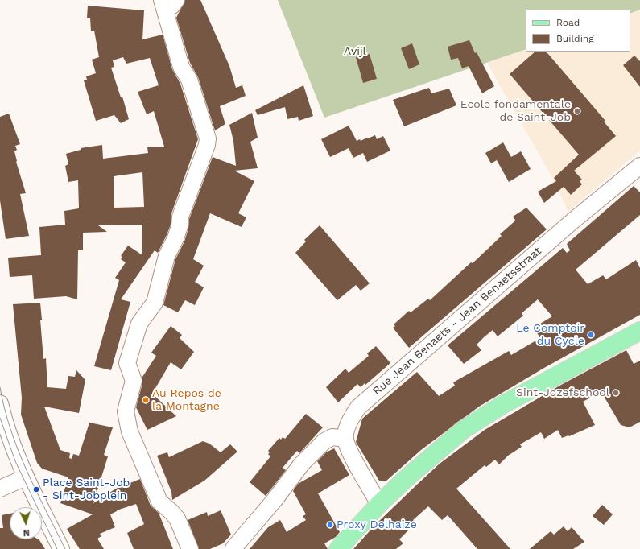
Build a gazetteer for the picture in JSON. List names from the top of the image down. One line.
{"streets":{"street":["Rue Jean Benaets - Jean Benaetsstraat"]},"parks":["Avijl"],"places":["Ecole fondamentale de Saint-Job","Le Comptoir du Cycle","Sint-Jozefschool","Au Repos de la Montagne","Place Saint-Job - Sint-Jobplein","Proxy Delhaize"],"legend":["Road","Building"],"north":"bottom"}
